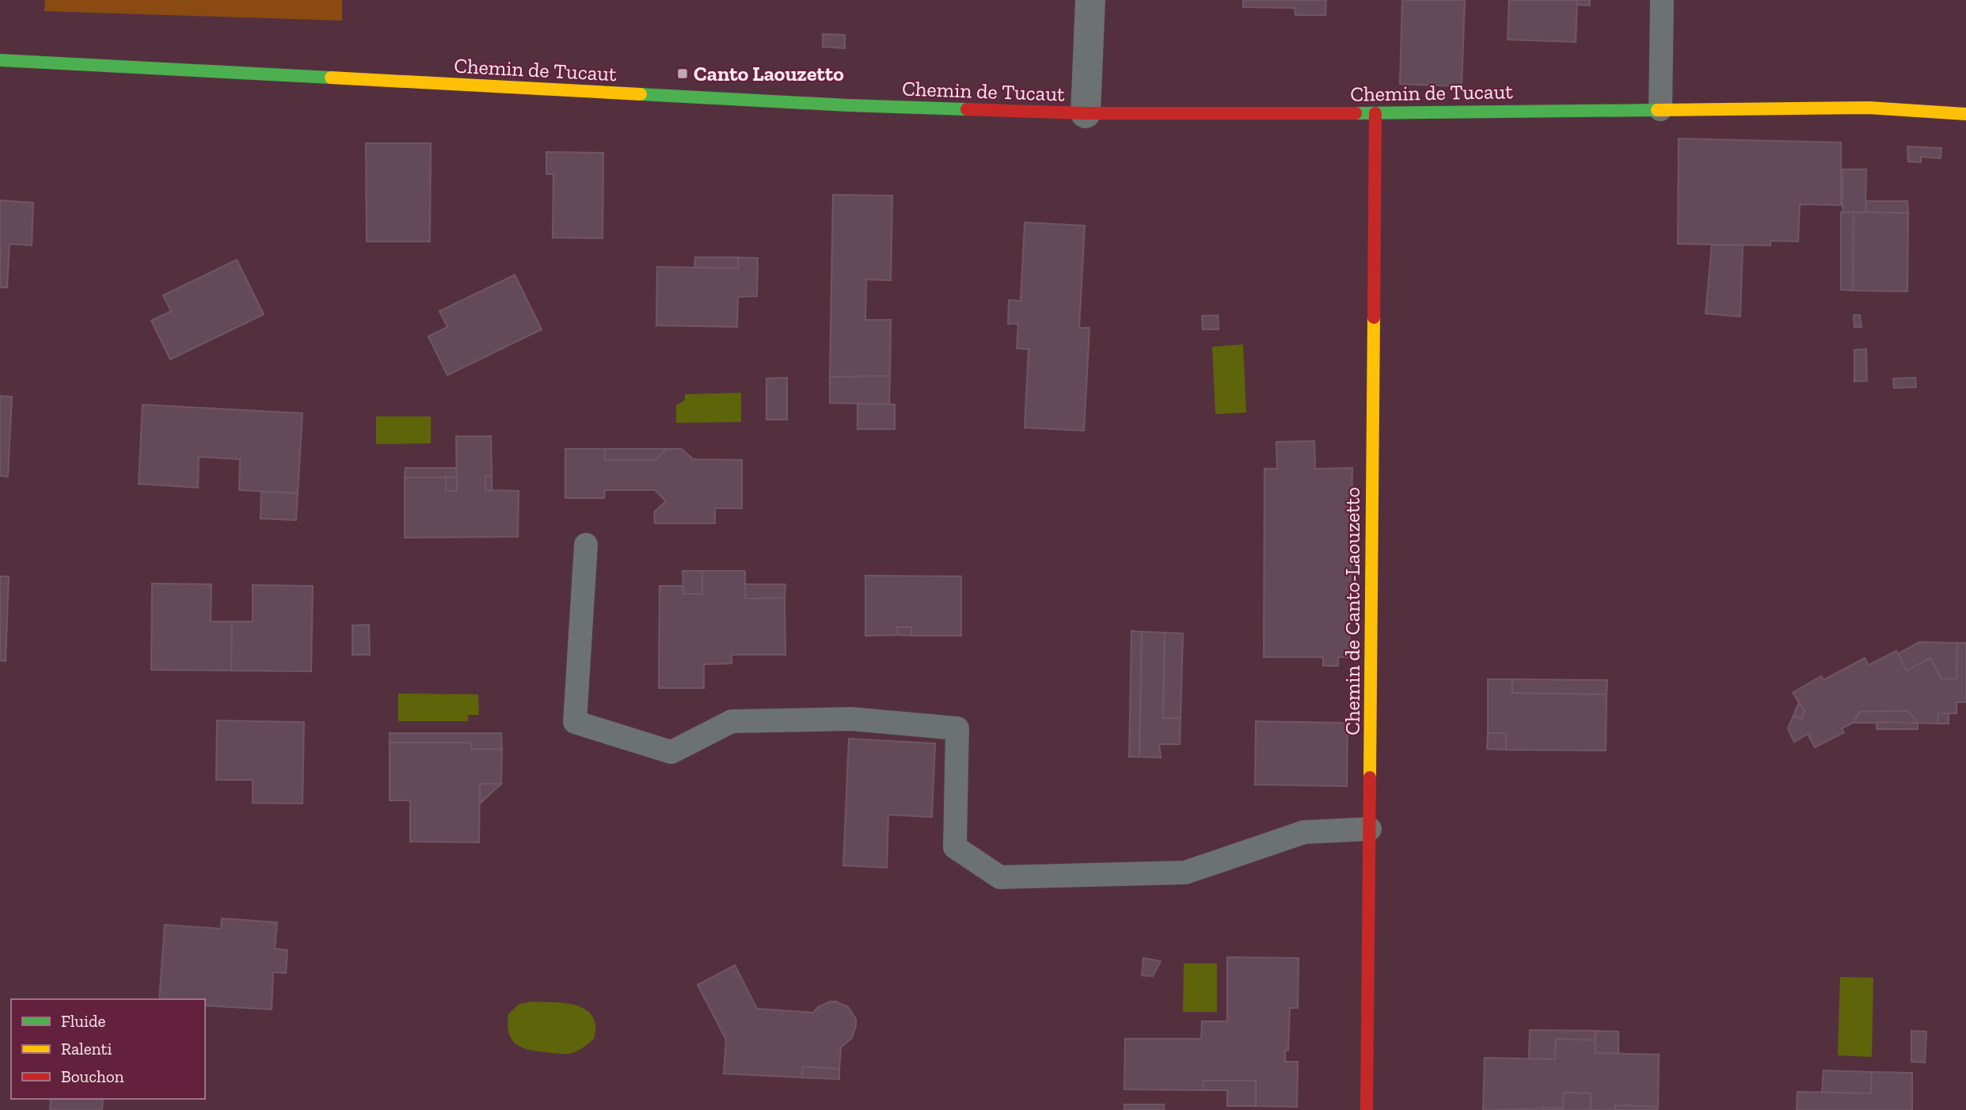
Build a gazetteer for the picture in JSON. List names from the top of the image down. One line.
{"streets":{"main road":["Chemin de Tucaut","Chemin de Canto-Laouzetto"]},"crossings":[["Chemin de Tucaut","Chemin de Canto-Laouzetto"]],"places":{"transit":["Canto Laouzetto"]},"legend":["Fluide","Ralenti","Bouchon"]}
